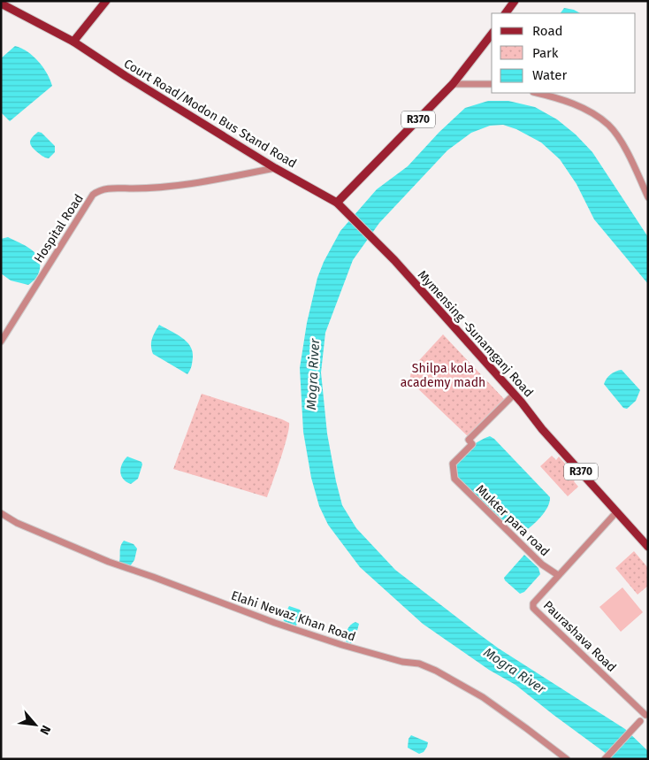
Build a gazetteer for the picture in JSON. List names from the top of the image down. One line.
{"streets":{"main road":["Court Road/Modon Bus Stand Road","R370","Mymensing -Sunamganj Road"],"street":["Hospital Road","Mukter para road","Elahi Newaz Khan Road","Paurashava Road"]},"crossings":[["Court Road/Modon Bus Stand Road","R370"],["Court Road/Modon Bus Stand Road","Hospital Road"],["Court Road/Modon Bus Stand Road","Mymensing -Sunamganj Road"],["R370","Mymensing -Sunamganj Road"],["Mymensing -Sunamganj Road","Mukter para road"],["Mymensing -Sunamganj Road","Paurashava Road"],["Mukter para road","Paurashava Road"]],"water":["Mogra River"],"parks":["Shilpa kola academy madh"],"legend":["Road","Park","Water"],"north":"bottom right"}
